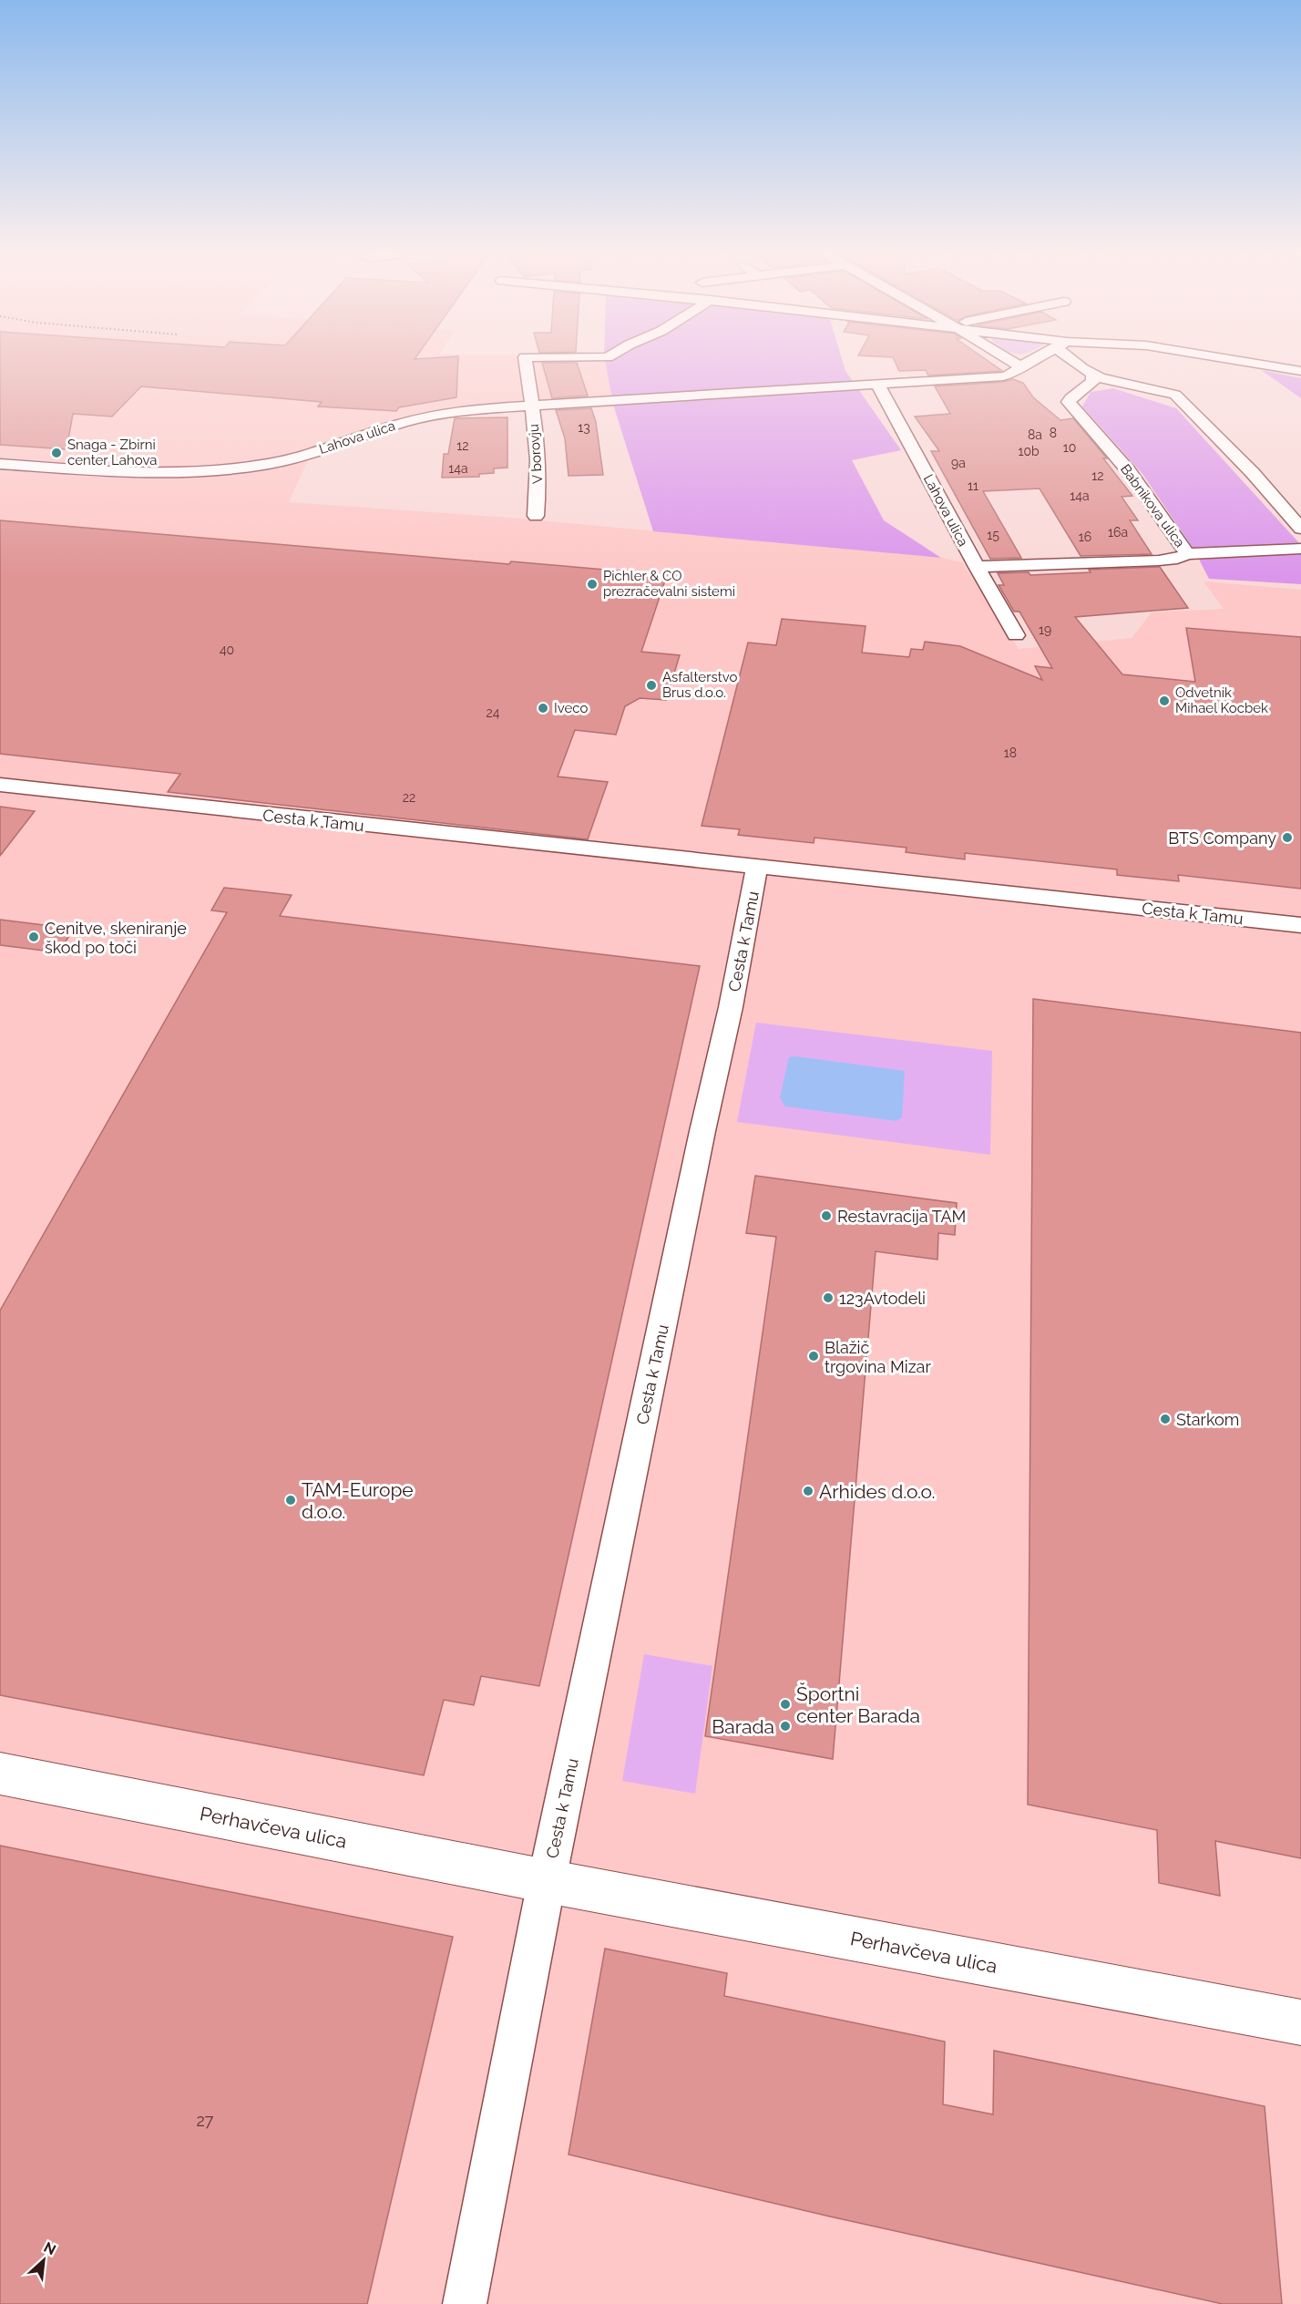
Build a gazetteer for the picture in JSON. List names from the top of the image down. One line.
{"streets":{"street":["Lahova ulica","V borovju","Babnikova ulica","Cesta k Tamu","Perhavčeva ulica"]},"crossings":[["Lahova ulica","V borovju"],["Lahova ulica","Babnikova ulica"],["Cesta k Tamu","Perhavčeva ulica"]],"places":["Snaga - Zbirni center Lahova","Pichler & CO prezračevalni sistemi","Asfalterstvo Brus d.o.o.","Odvetnik Mihael Kocbek","Iveco","BTS Company","Cenitve, skeniranje škod po toči","Restavracija TAM","123Avtodeli","Blažič trgovina Mizar","Starkom","Arhides d.o.o.","TAM-Europe d.o.o.","Športni center Barada","Barada"],"house_numbers":["13","8","8a","12","10","10b","9a","14a","12","11","14a","16a","15","16","19","40","24","18","22","27"],"north":"top right"}
